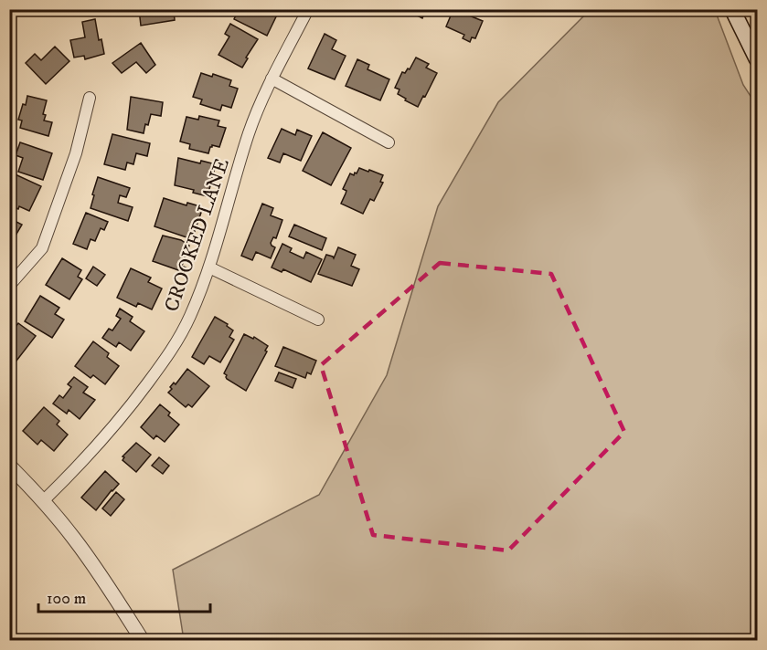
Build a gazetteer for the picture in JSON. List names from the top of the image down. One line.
{"streets":{"street":["CROOKED LANE"]},"scale_bar":"100 m"}
